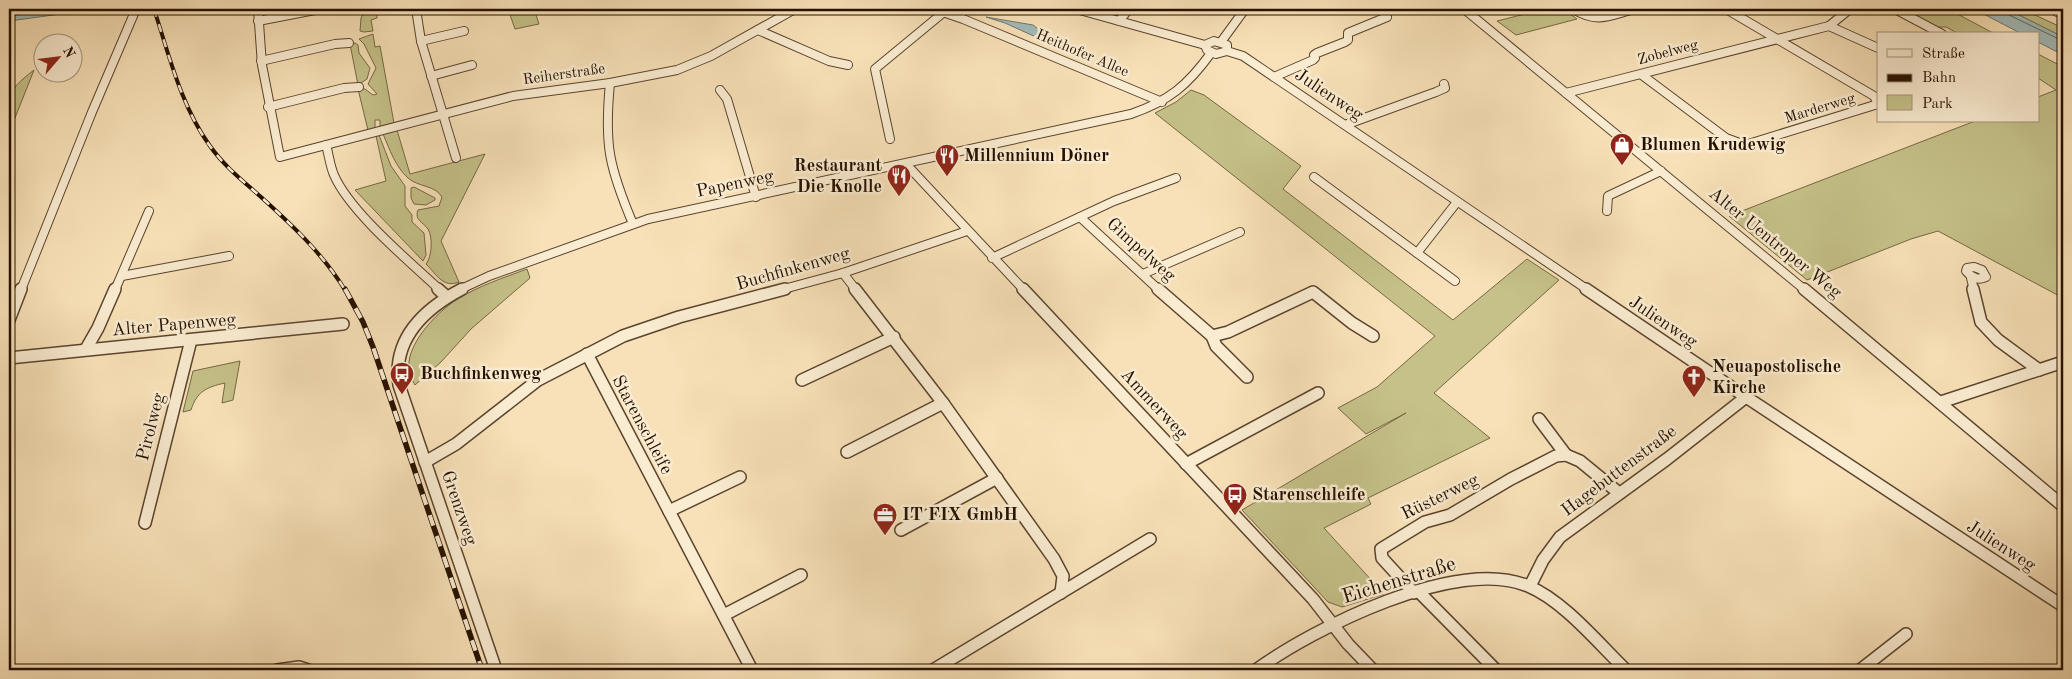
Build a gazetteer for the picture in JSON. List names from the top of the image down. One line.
{"streets":{"street":["Zobelweg","Heithofer Allee","Reiherstraße","Julienweg","Marderweg","Papenweg","Alter Uentroper Weg","Gimpelweg","Buchfinkenweg","Alter Papenweg","Ammerweg","Starenschleife","Pirolweg","Hagebuttenstraße","Rüsterweg","Grenzweg","Eichenstraße"]},"crossings":[["Zobelweg","Marderweg"],["Zobelweg","Alter Uentroper Weg"],["Heithofer Allee","Papenweg"],["Julienweg","Hagebuttenstraße"],["Papenweg","Ammerweg"],["Papenweg","Grenzweg"],["Gimpelweg","Ammerweg"],["Buchfinkenweg","Ammerweg"],["Buchfinkenweg","Starenschleife"],["Buchfinkenweg","Grenzweg"],["Alter Papenweg","Pirolweg"],["Ammerweg","Eichenstraße"],["Hagebuttenstraße","Eichenstraße"],["Rüsterweg","Eichenstraße"]],"places":{"shop":["Blumen Krudewig"],"restaurant":["Millennium Döner","Restaurant Die Knolle"],"bus stop":["Buchfinkenweg","Starenschleife"],"church":["Neuapostolische Kirche"],"office":["IT FIX GmbH"]},"legend":["Straße","Bahn","Park"],"north":"top right"}
